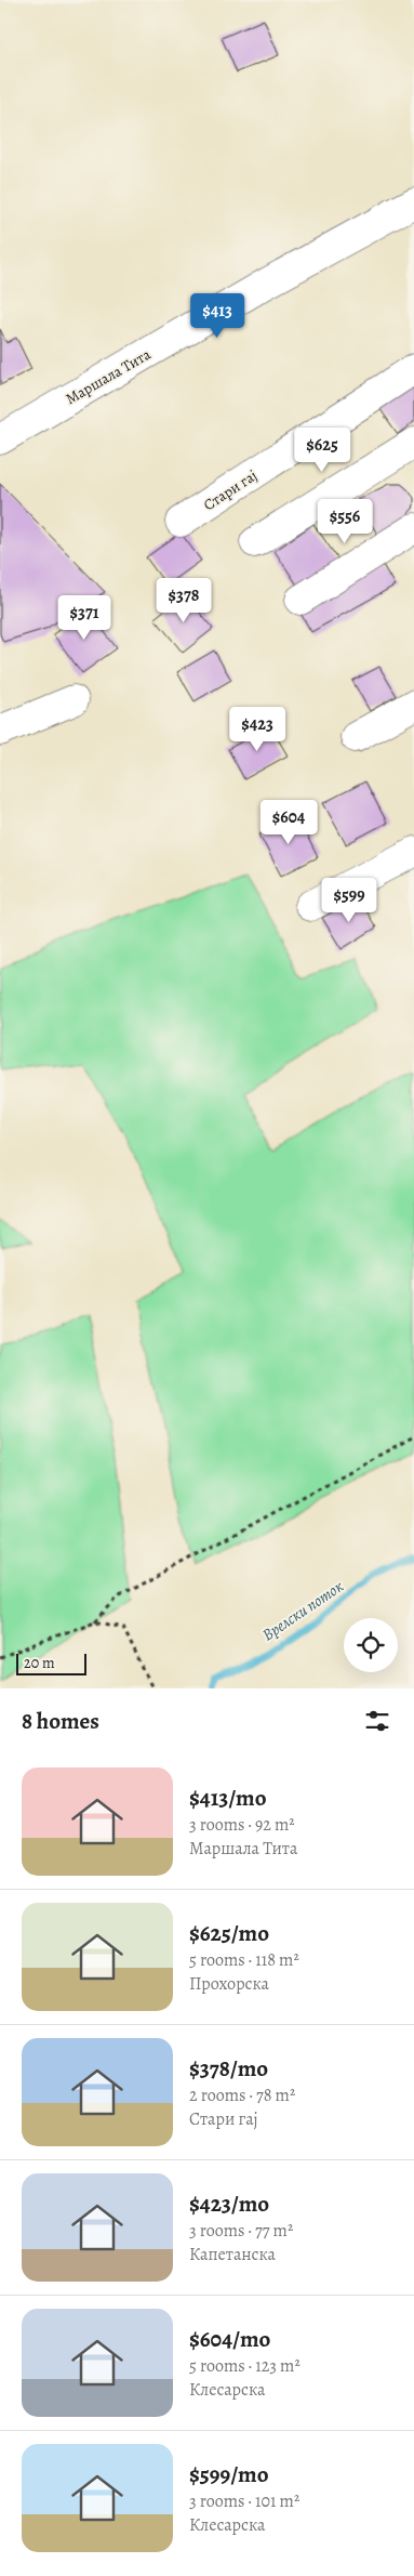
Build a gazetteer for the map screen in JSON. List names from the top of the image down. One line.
{"streets":{"street":["Маршала Тита","Стари гај"]},"water":["Врелски поток"],"scale_bar":"20 m","page":{"price":["$413","$625","$556","$378","$371","$423","$604","$599"],"scale":"20 m","heading":"8 homes","list":[{"name":"$413/mo","note":"3 rooms · 92 m² · Маршала Тита"},{"name":"$625/mo","note":"5 rooms · 118 m² · Прохорска"},{"name":"$378/mo","note":"2 rooms · 78 m² · Стари гај"},{"name":"$423/mo","note":"3 rooms · 77 m² · Капетанска"},{"name":"$604/mo","note":"5 rooms · 123 m² · Клесарска"},{"name":"$599/mo","note":"3 rooms · 101 m² · Клесарска"}]}}
